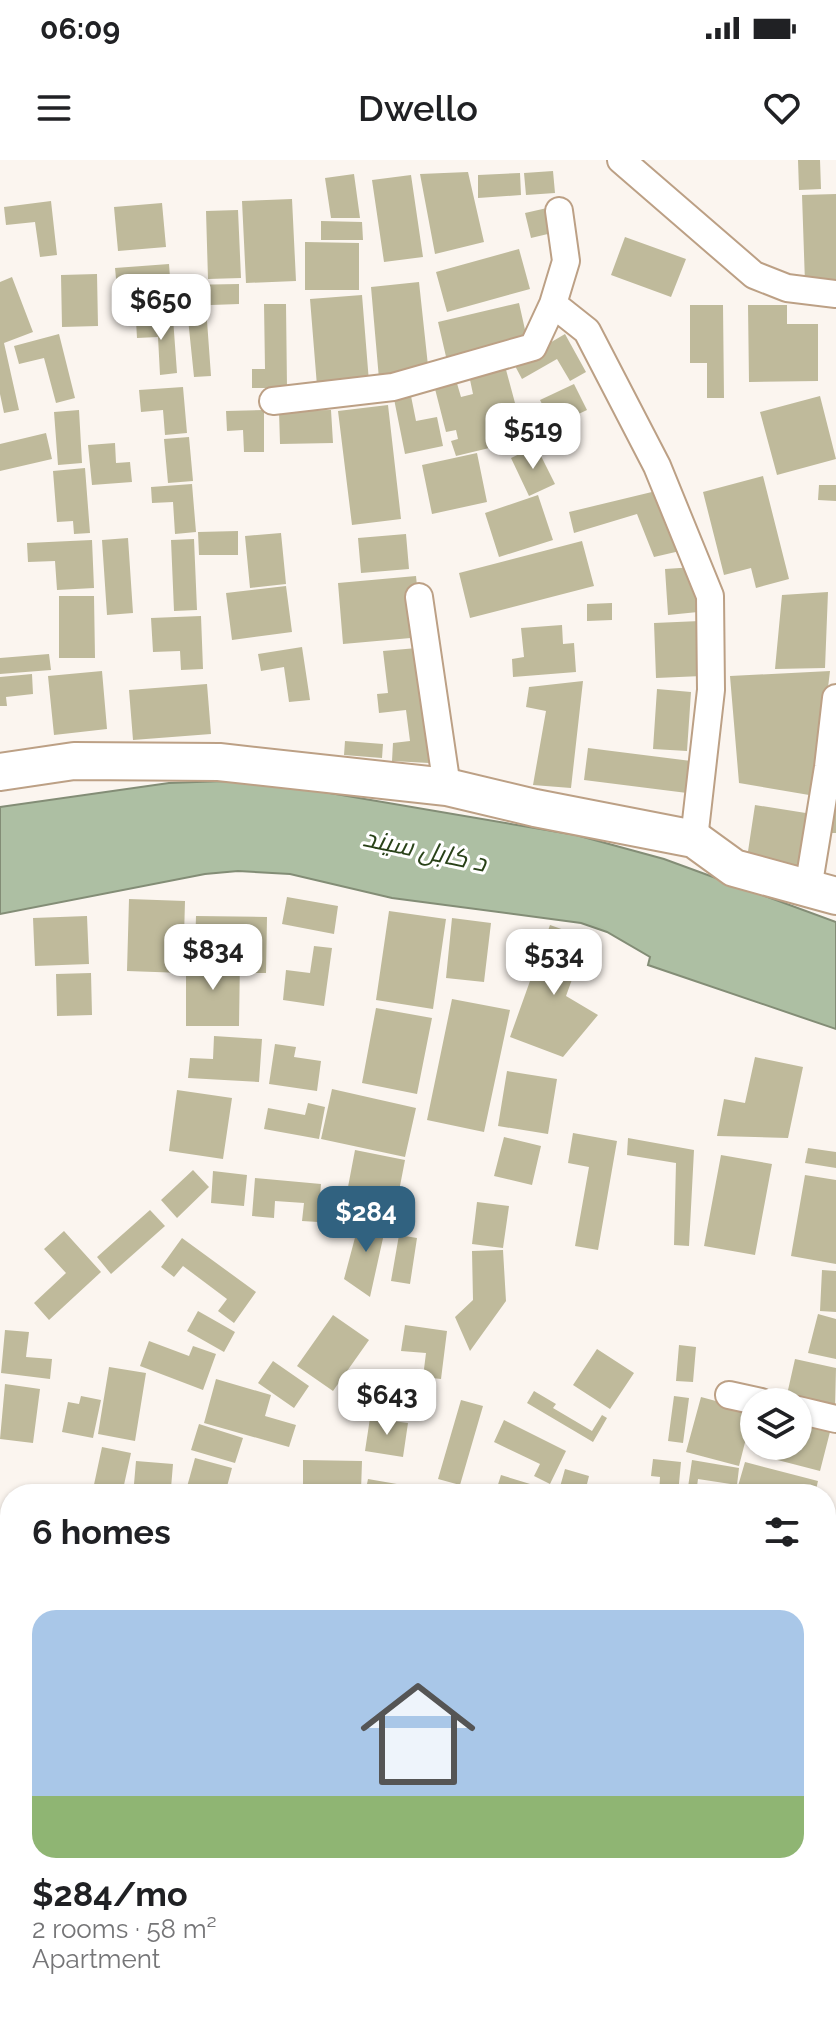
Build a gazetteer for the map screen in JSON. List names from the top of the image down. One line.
{"water":["د کابل سيند"],"page":{"status":"06:09","header":"Dwello","price":["$650","$519","$834","$534","$284","$643"],"heading":"6 homes","list":[{"name":"$284/mo","note":"2 rooms · 58 m² · Apartment"}]}}
